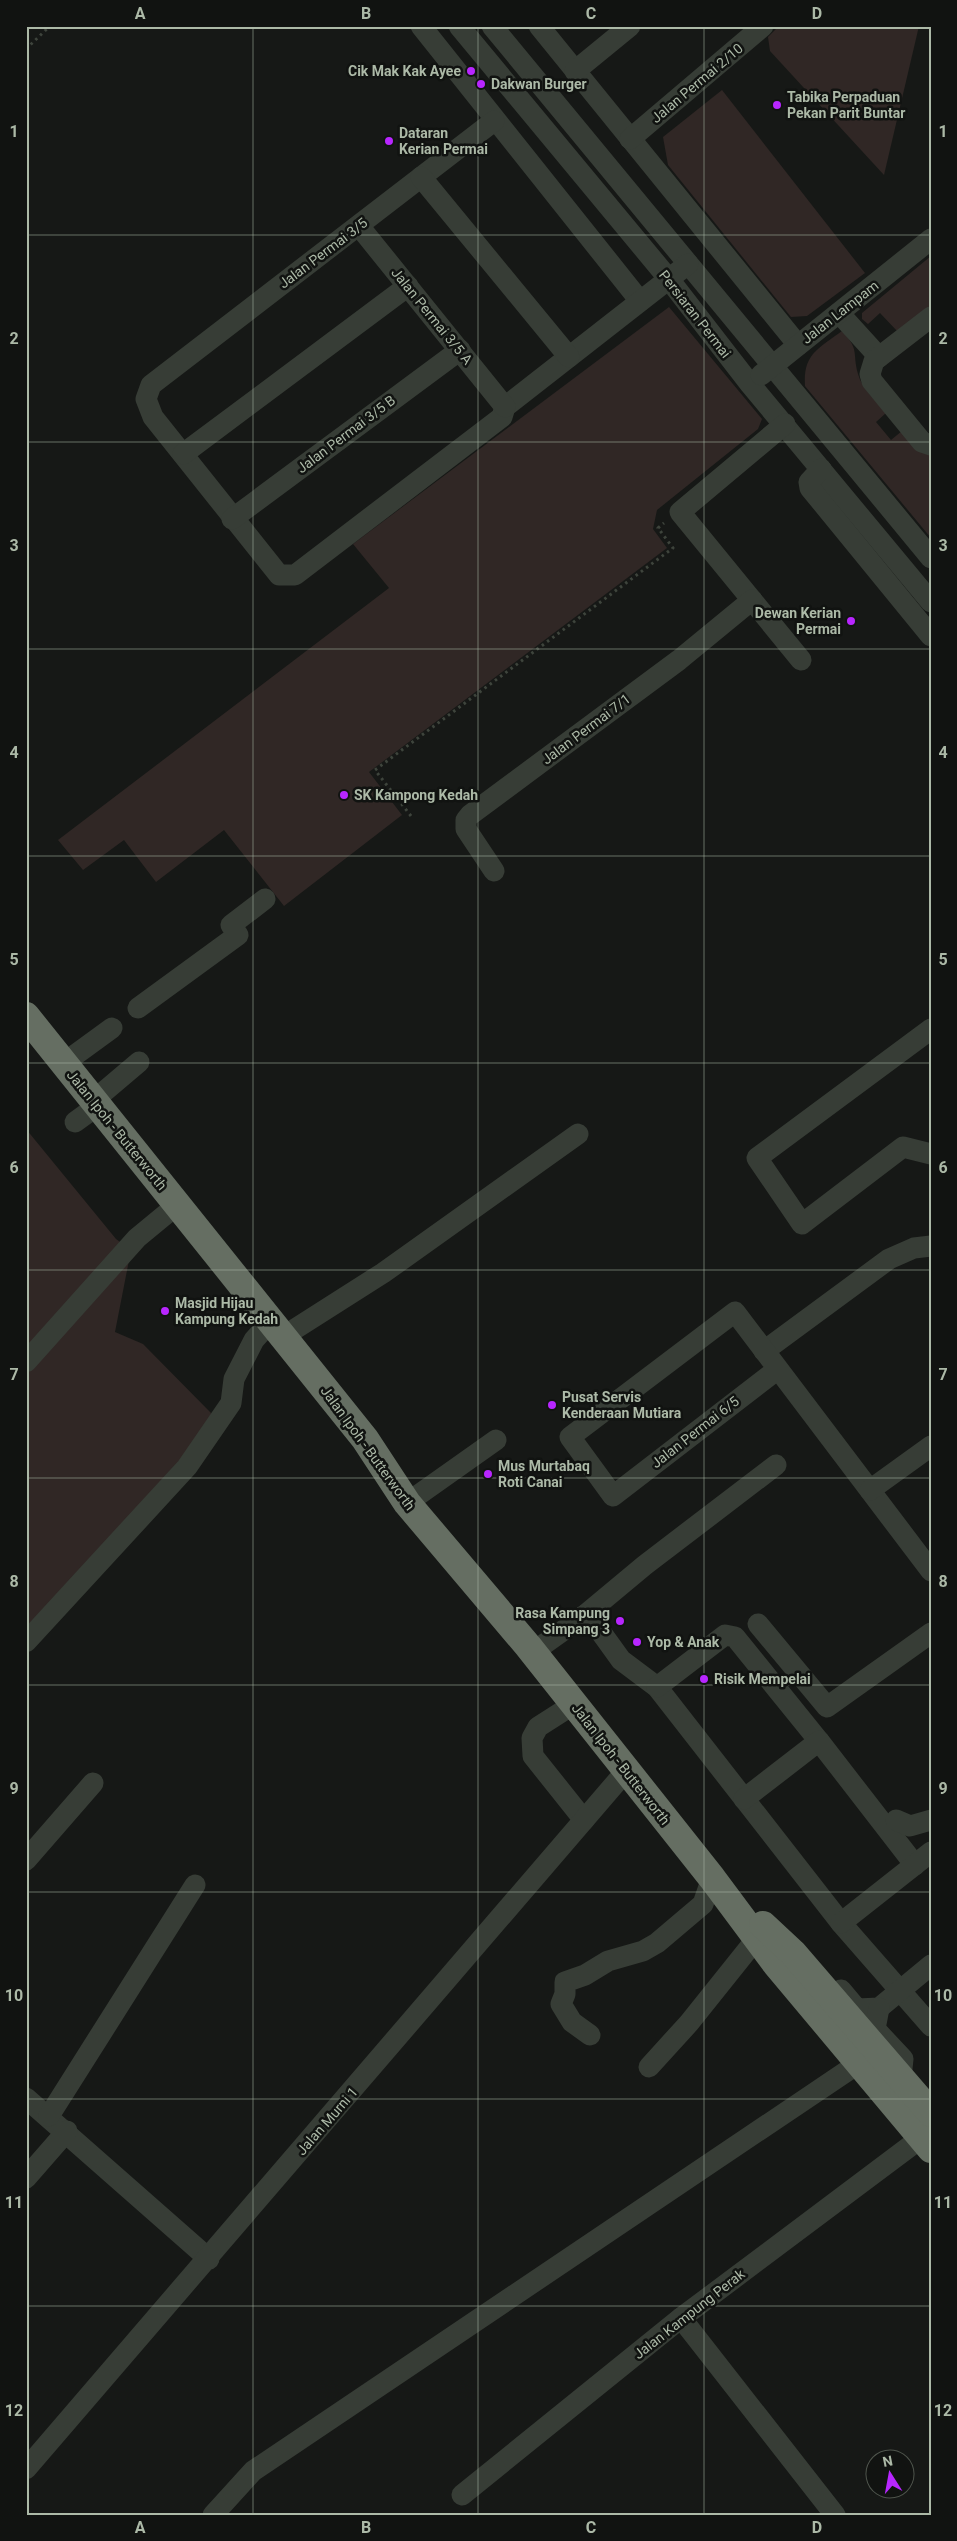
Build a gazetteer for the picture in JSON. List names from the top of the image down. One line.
{"streets":{"highway":["Jalan Ipoh - Butterworth"],"street":["Jalan Permai 2/10","Jalan Permai 3/5","Jalan Lampam","Persiaran Permai","Jalan Permai 3/5 A","Jalan Permai 3/5 B","Jalan Permai 7/1","Jalan Permai 6/5","Jalan Murni 1","Jalan Kampung Perak"]},"crossings":[["Jalan Permai 3/5","Jalan Permai 3/5 A"],["Jalan Lampam","Persiaran Permai"],["Jalan Permai 3/5 A","Jalan Permai 3/5 B"],["Jalan Ipoh - Butterworth","Jalan Murni 1"],["Jalan Ipoh - Butterworth","Jalan Kampung Perak"]],"places":["Cik Mak Kak Ayee","Dakwan Burger","Tabika Perpaduan Pekan Parit Buntar","Dataran Kerian Permai","Dewan Kerian Permai","SK Kampong Kedah","Masjid Hijau Kampung Kedah","Pusat Servis Kenderaan Mutiara","Mus Murtabaq Roti Canai","Rasa Kampung Simpang 3","Yop & Anak","Risik Mempelai"],"north":"top","grid":{"columns":["A","B","C","D"],"rows":["1","2","3","4","5","6","7","8","9","10","11","12"]}}
